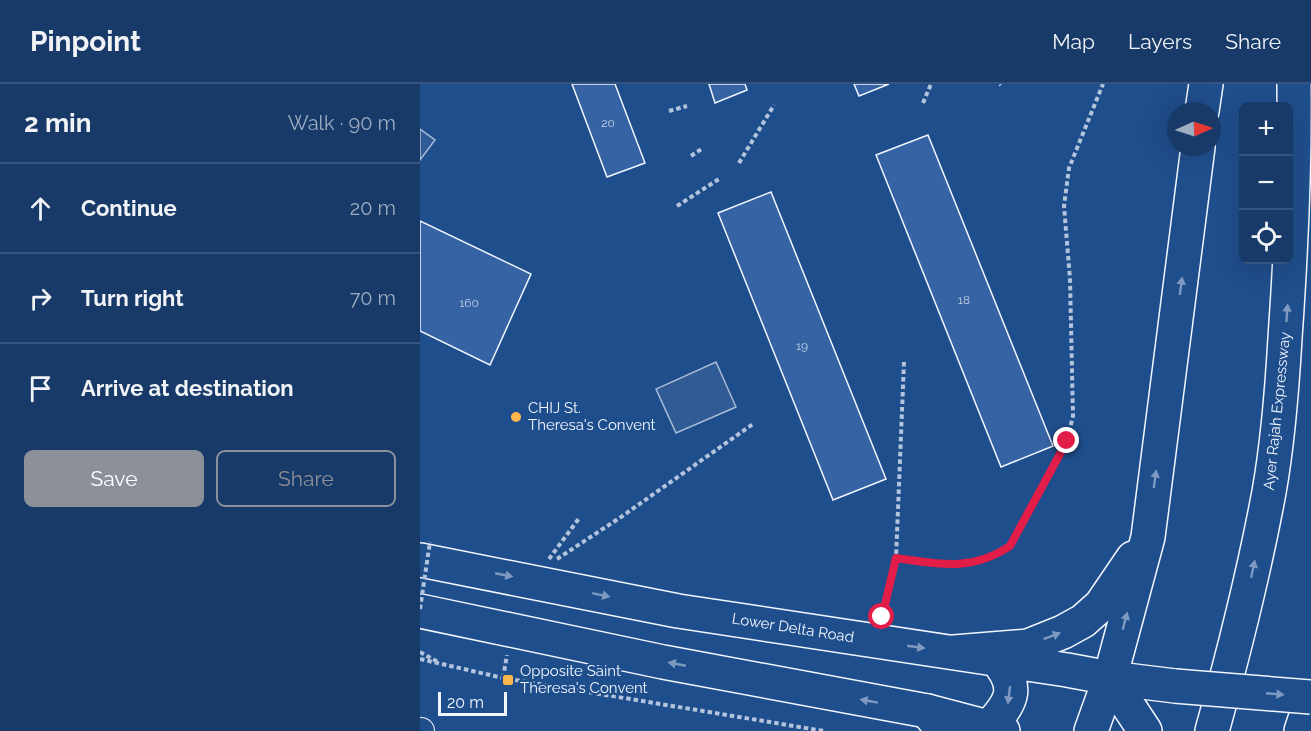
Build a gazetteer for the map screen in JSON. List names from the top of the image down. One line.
{"streets":{"main road":["Ayer Rajah Expressway","Lower Delta Road"]},"places":{"other":["CHIJ St. Theresa's Convent"],"transit":["Opposite Saint Theresa's Convent"]},"house_numbers":["20","18","160","19"],"scale_bar":"20 m","north":"right","page":{"header":"Pinpoint","nav":["Map","Layers","Share"],"heading":["2 min","Walk · 90 m"],"map_buttons":["+","−"],"list":[["Continue","20 m"],["Turn right","70 m"],"Arrive at destination"],"buttons":["Save","Share"],"scale":"20 m"}}
